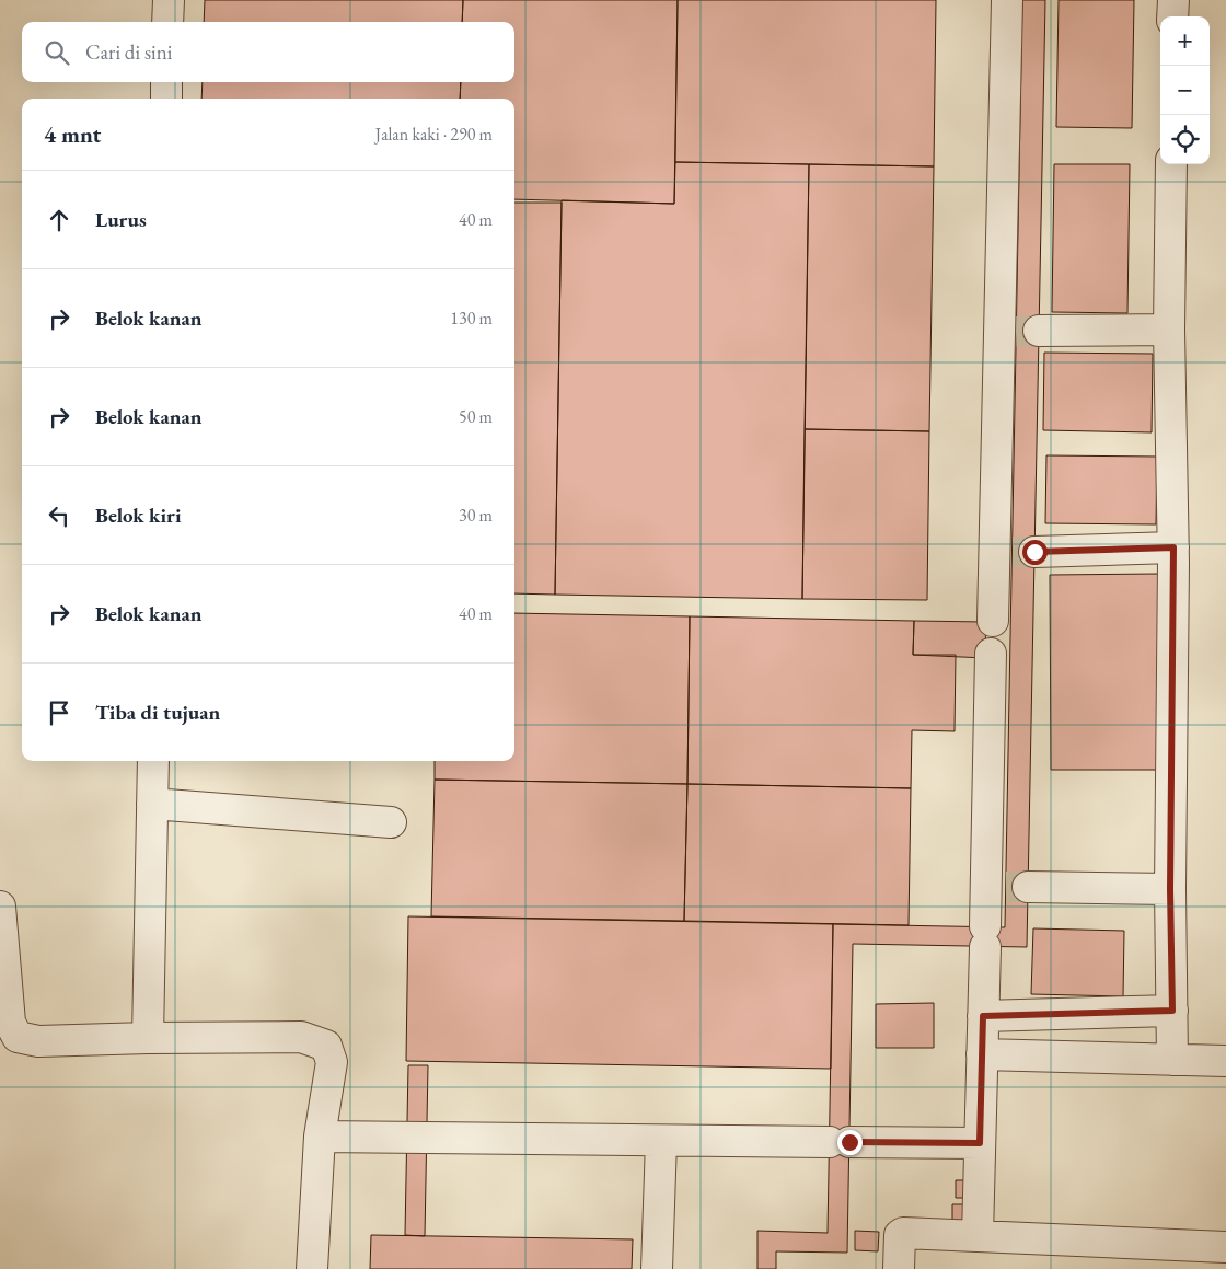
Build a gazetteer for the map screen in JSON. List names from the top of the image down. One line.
{"page":{"map_buttons":["+","−"],"search":"Cari di sini","heading":["4 mnt","Jalan kaki · 290 m"],"list":[["Lurus","40 m"],["Belok kanan","130 m"],["Belok kanan","50 m"],["Belok kiri","30 m"],["Belok kanan","40 m"],"Tiba di tujuan"]}}
